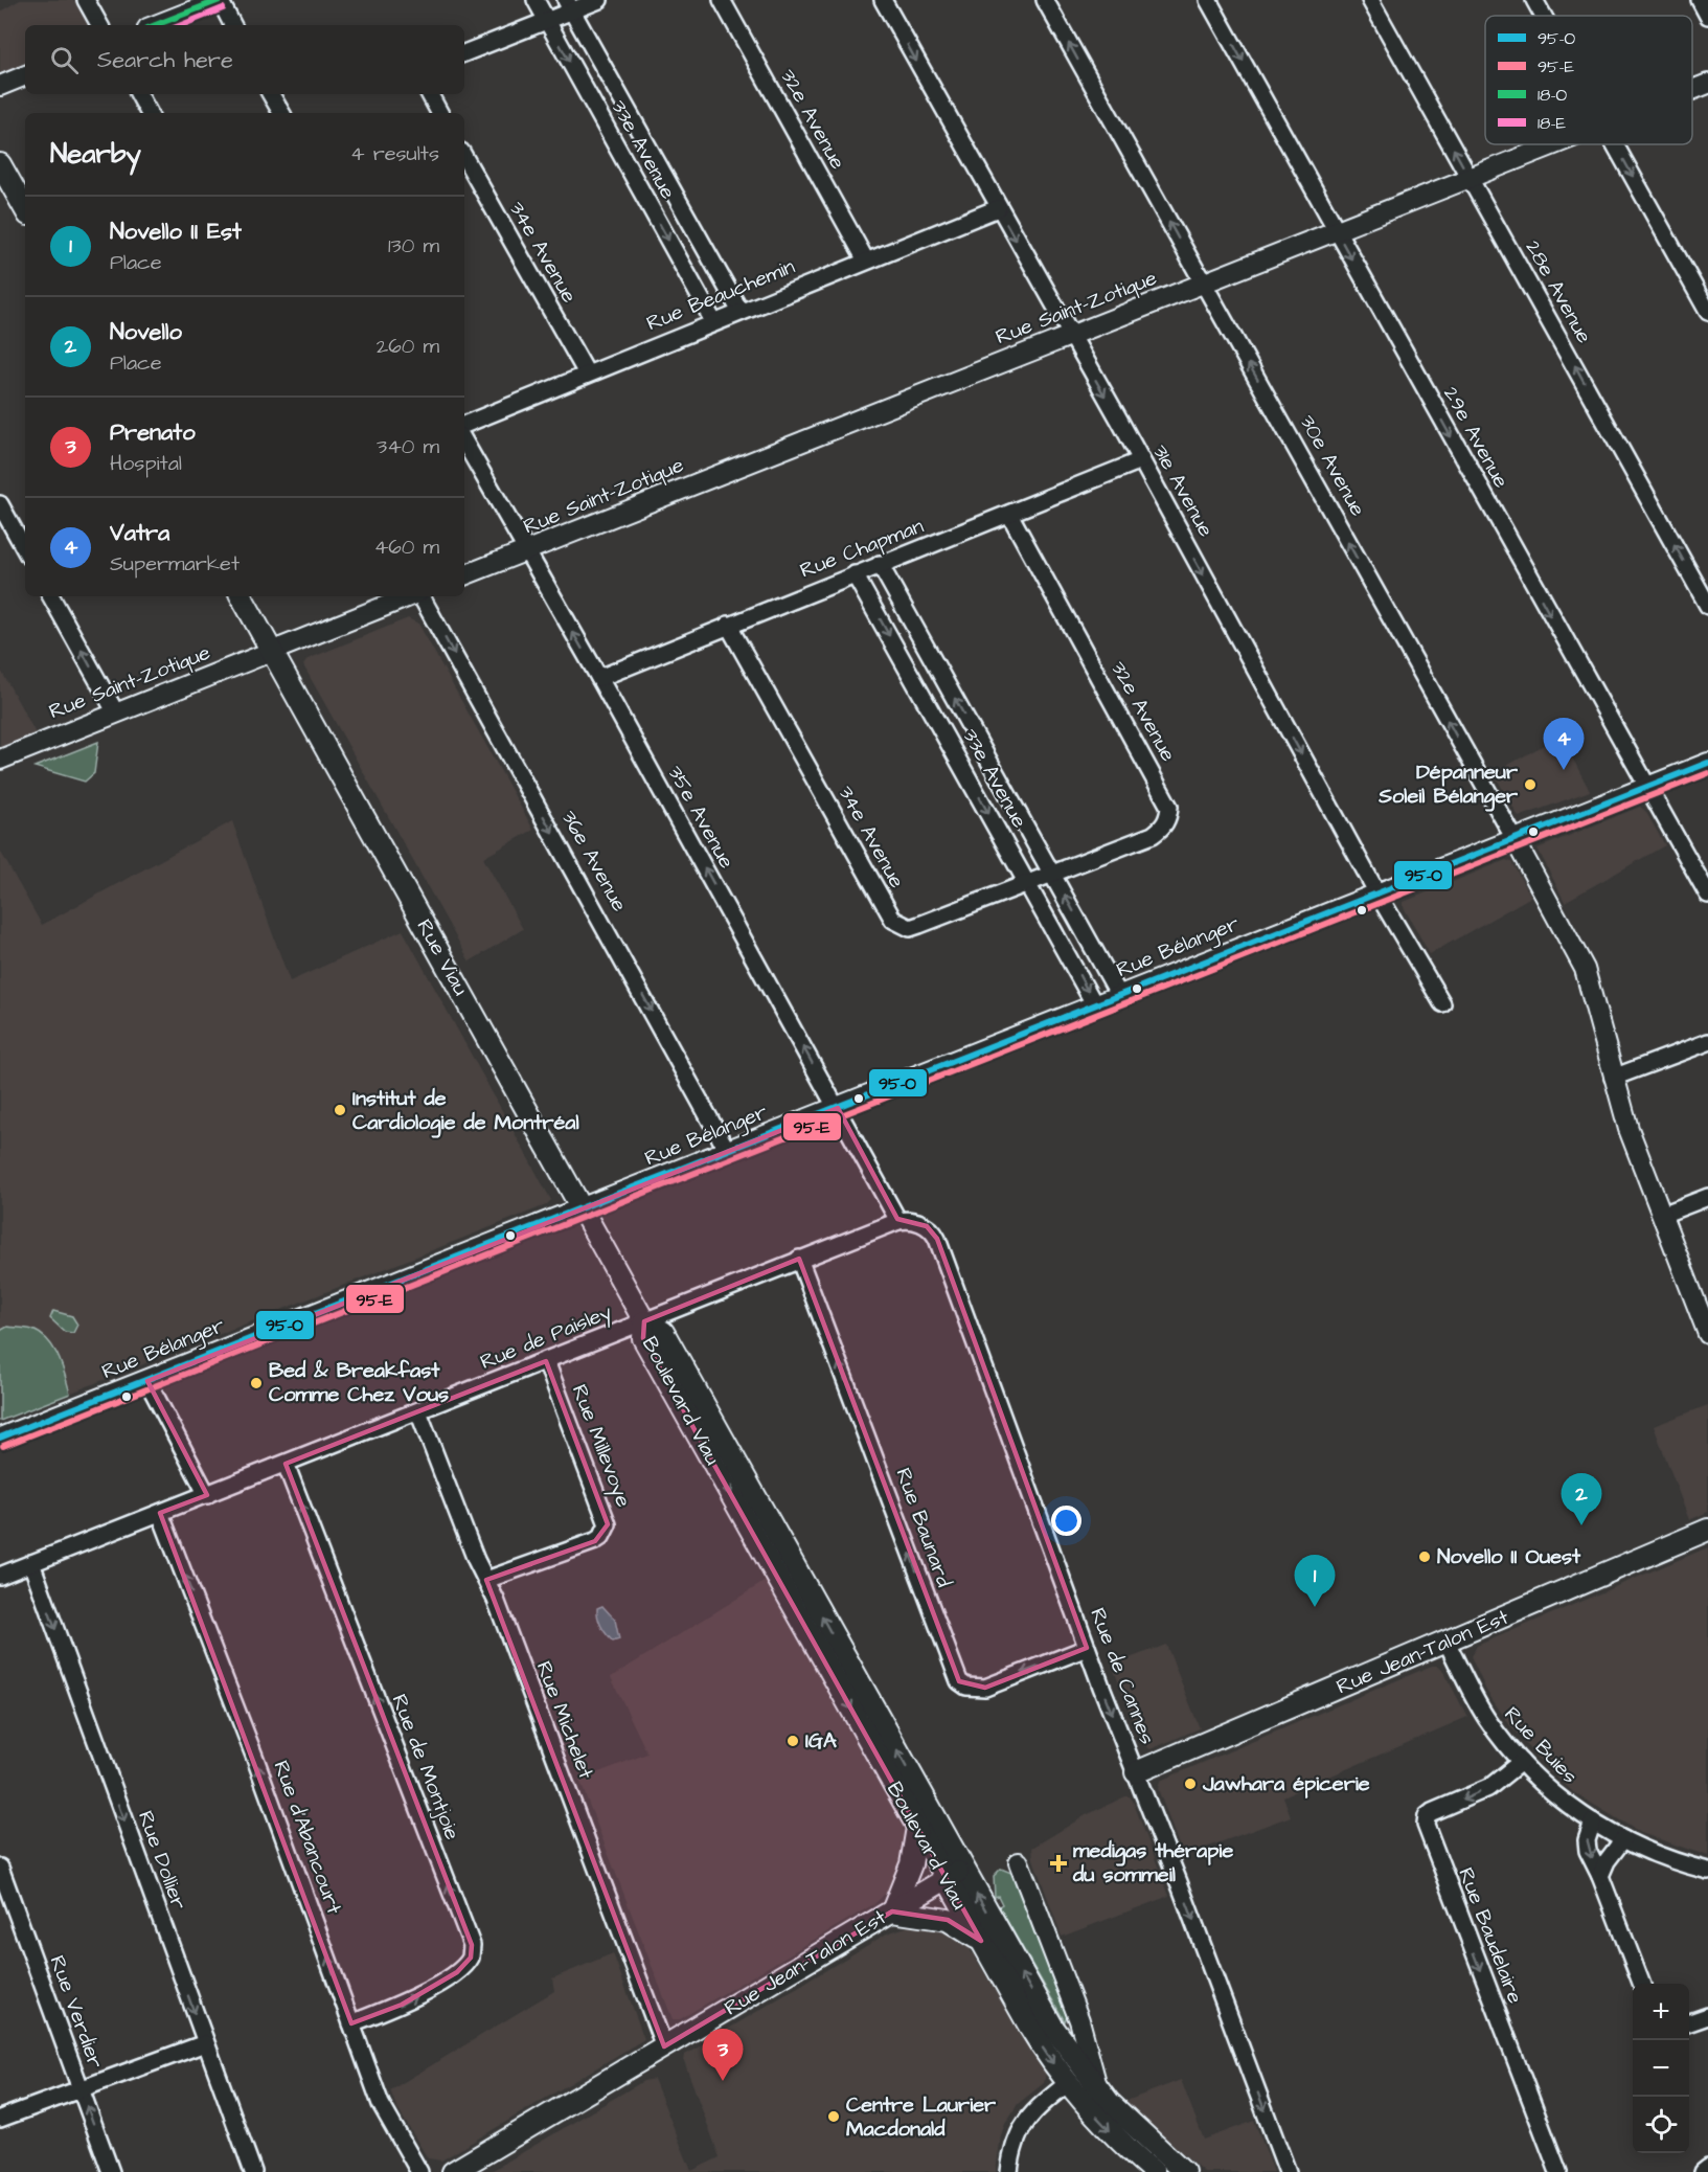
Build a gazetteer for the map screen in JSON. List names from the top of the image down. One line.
{"streets":{"main road":["Rue Viau","Boulevard Viau","Rue Jean-Talon Est"],"street":["32e Avenue","33e Avenue","34e Avenue","28e Avenue","Rue Beauchemin","Rue Saint-Zotique","29e Avenue","30e Avenue","31e Avenue","Rue Chapman","35e Avenue","36e Avenue","Rue Bélanger","Rue de Paisley","Rue Millevoye","Rue Baunard","Rue de Cannes","Rue Michelet","Rue Buies","Rue de Montjoie","Rue d'Abancourt","Rue Dollier","Rue Baudelaire","Rue Verdier"]},"crossings":[["32e Avenue","33e Avenue"],["32e Avenue","34e Avenue"],["32e Avenue","Rue Beauchemin"],["32e Avenue","Rue Chapman"],["33e Avenue","34e Avenue"],["33e Avenue","Rue Beauchemin"],["33e Avenue","Rue Chapman"],["33e Avenue","Rue Bélanger"],["34e Avenue","Rue Beauchemin"],["34e Avenue","Rue Chapman"],["28e Avenue","Rue Saint-Zotique"],["Rue Beauchemin","31e Avenue"],["Rue Saint-Zotique","29e Avenue"],["Rue Saint-Zotique","30e Avenue"],["Rue Saint-Zotique","31e Avenue"],["Rue Saint-Zotique","35e Avenue"],["Rue Saint-Zotique","Rue Viau"],["29e Avenue","Rue Bélanger"],["30e Avenue","Rue Bélanger"],["31e Avenue","Rue Chapman"],["31e Avenue","Rue Bélanger"],["Rue Chapman","35e Avenue"],["35e Avenue","Rue Bélanger"],["35e Avenue","Rue de Paisley"],["35e Avenue","Rue de Cannes"],["36e Avenue","Rue Bélanger"],["Rue Bélanger","Rue Viau"],["Rue Viau","Rue de Paisley"],["Rue Viau","Boulevard Viau"],["Rue de Paisley","Boulevard Viau"],["Rue de Paisley","Rue Millevoye"],["Rue de Paisley","Rue Baunard"],["Rue de Paisley","Rue de Cannes"],["Rue de Paisley","Rue Michelet"],["Rue de Paisley","Rue de Montjoie"],["Rue de Paisley","Rue d'Abancourt"],["Rue de Paisley","Rue Dollier"],["Boulevard Viau","Rue Jean-Talon Est"],["Rue Millevoye","Rue Michelet"],["Rue Baunard","Rue de Cannes"],["Rue Jean-Talon Est","Rue de Cannes"],["Rue Jean-Talon Est","Rue Michelet"],["Rue Jean-Talon Est","Rue Buies"],["Rue Buies","Rue Baudelaire"],["Rue de Montjoie","Rue d'Abancourt"]],"one_way":["28e Avenue","29e Avenue","30e Avenue","31e Avenue","35e Avenue","36e Avenue","Rue Baunard","Rue de Cannes","Rue de Montjoie","Rue d'Abancourt","Rue Dollier","Rue Baudelaire"],"places":{"other":["Dépanneur Soleil Bélanger","Institut de Cardiologie de Montréal","Bed & Breakfast Comme Chez Vous","Novello II Ouest","IGA","Jawhara épicerie","Centre Laurier Macdonald"],"health":["medigas thérapie du sommeil"]},"lines":["transit line 18-O","transit line 18-E","transit line 95-O","transit line 95-E"],"legend":["95-O","95-E","18-O","18-E"],"page":{"search":"Search here","heading":["Nearby","4 results"],"list":[{"mark":"1","name":"Novello II Est","note":"Place","value":"130 m"},{"mark":"2","name":"Novello","note":"Place","value":"260 m"},{"mark":"3","name":"Prenato","note":"Hospital","value":"340 m"},{"mark":"4","name":"Vatra","note":"Supermarket","value":"460 m"}],"pins":["4","2","1","3"],"map_buttons":["+","−"]}}
